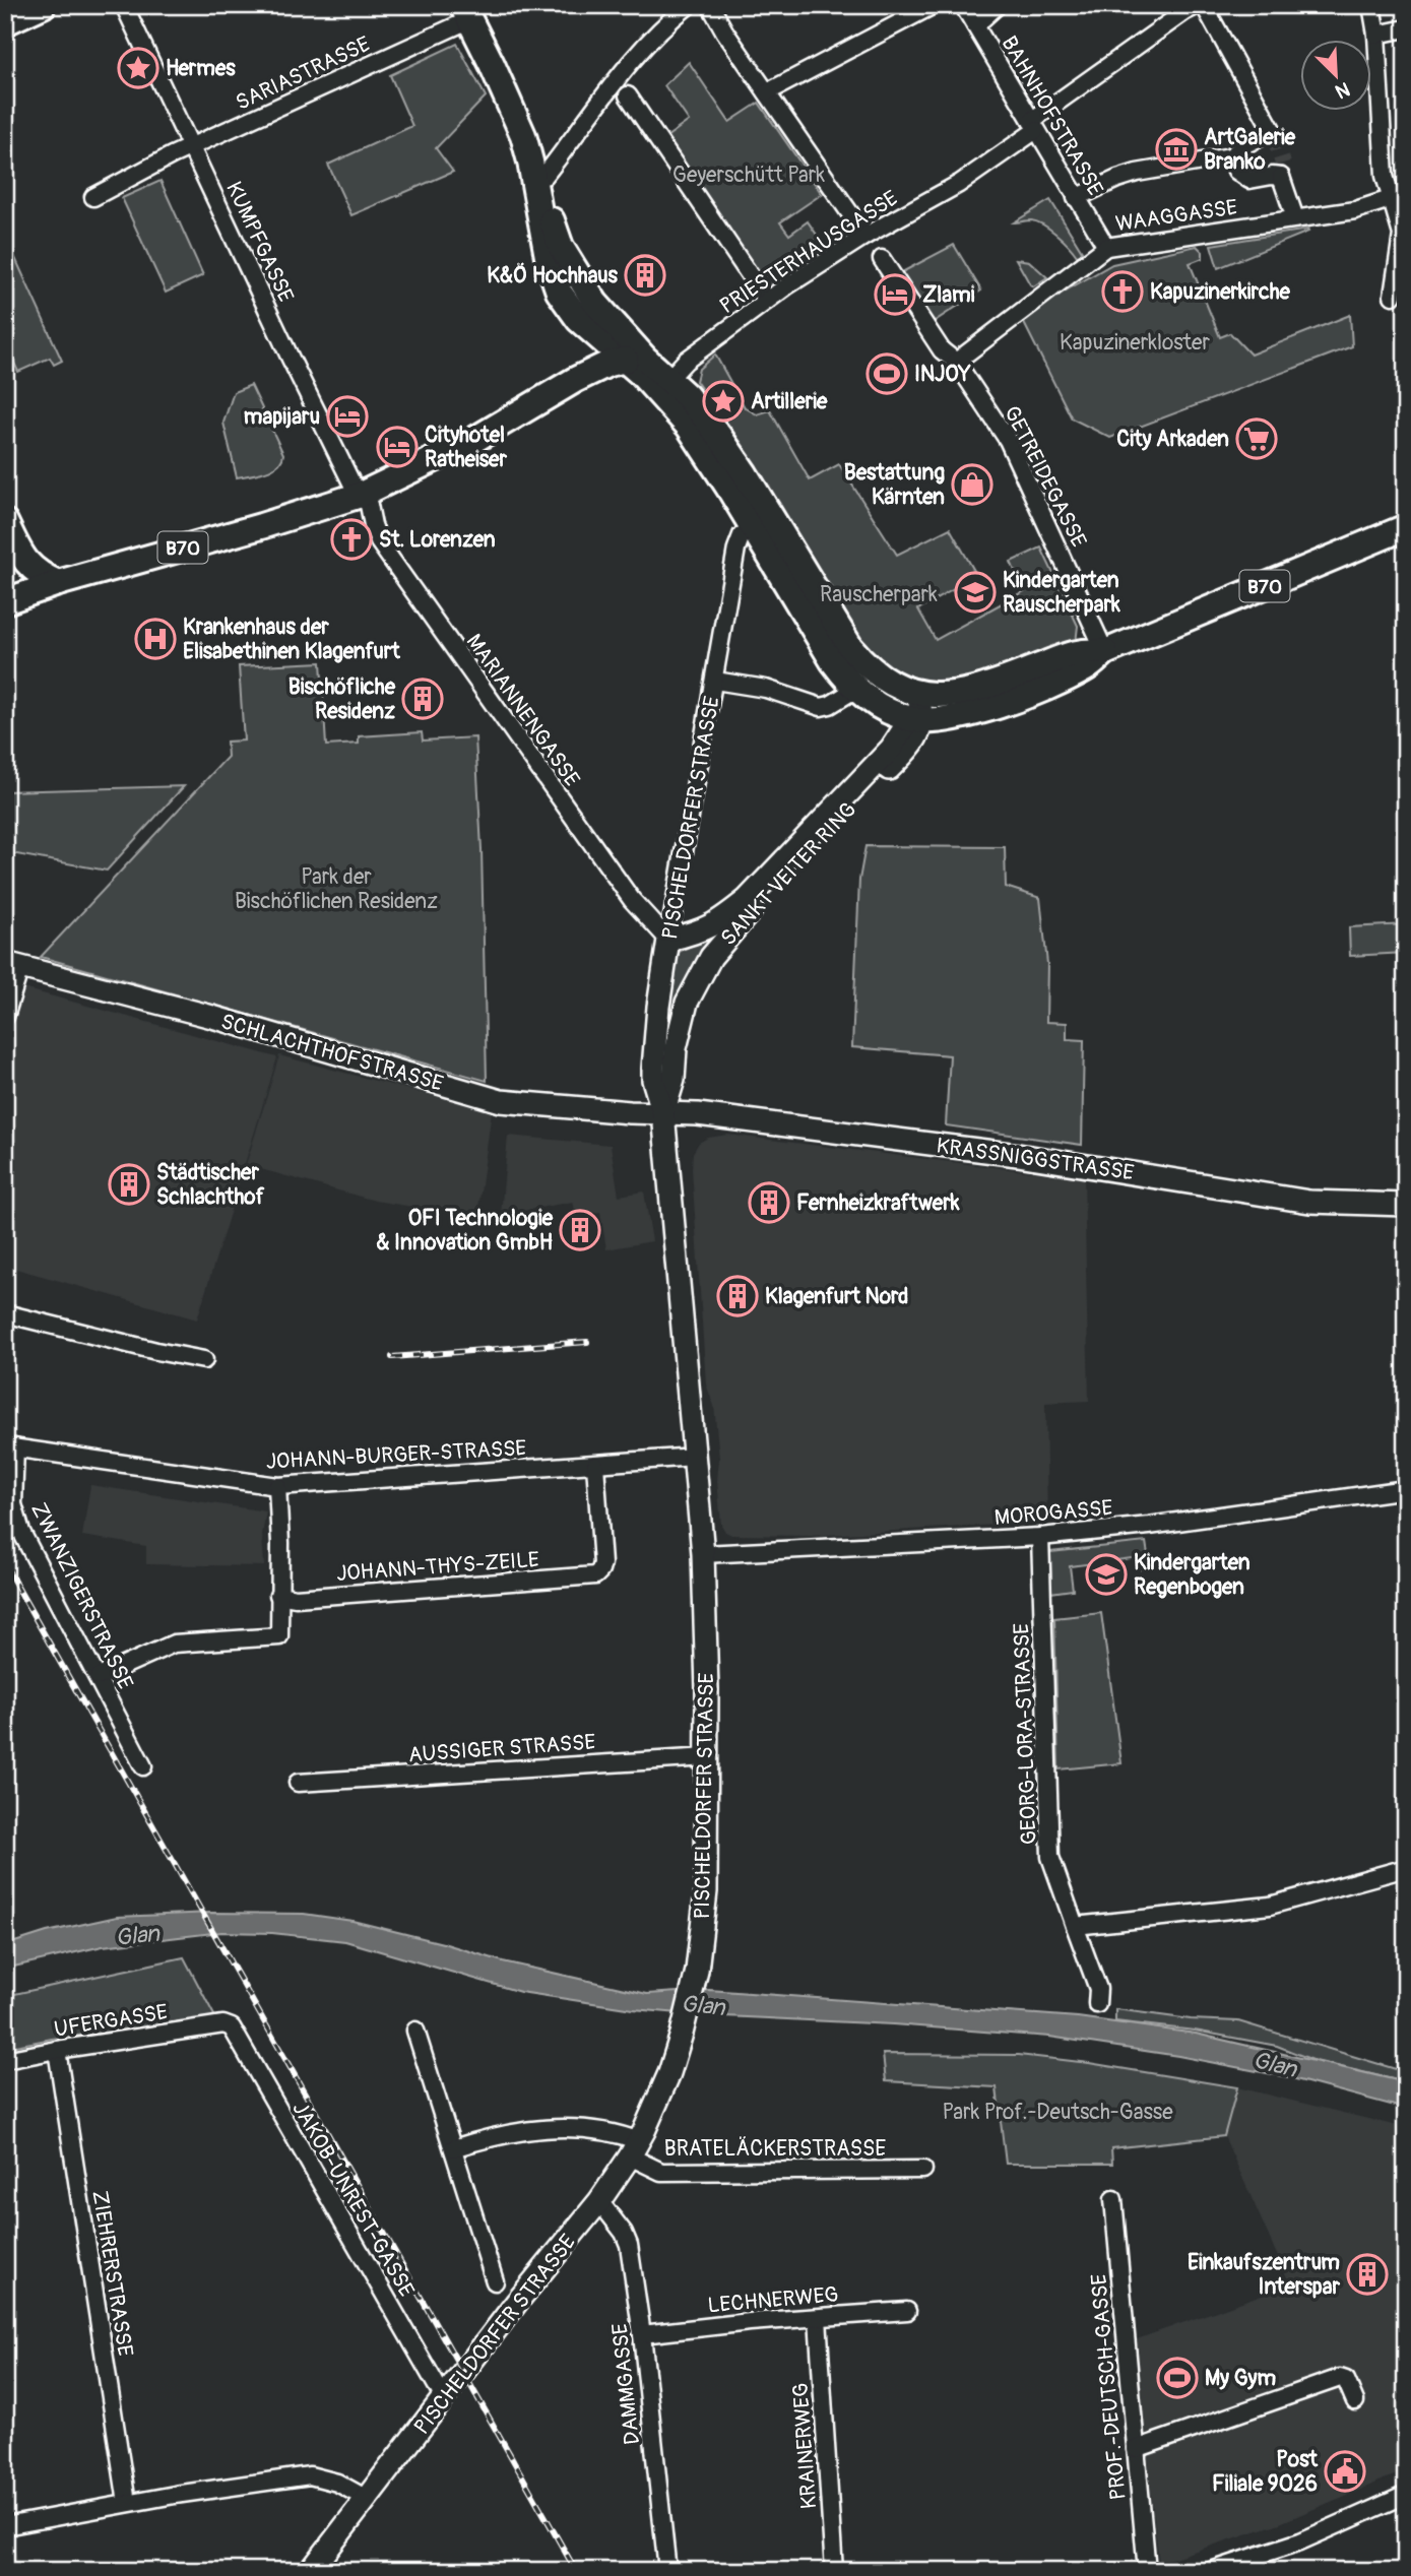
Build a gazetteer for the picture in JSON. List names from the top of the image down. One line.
{"streets":{"main road":["B70","PISCHELDORFER STRASSE","SANKT VEITER RING","SCHLACHTHOFSTRASSE","KRASSNIGGSTRASSE"],"street":["SARIASTRASSE","BAHNHOFSTRASSE","WAAGGASSE","KUMPFGASSE","PRIESTERHAUSGASSE","GETREIDEGASSE","MARIANNENGASSE","JOHANN-BURGER-STRASSE","MOROGASSE","JOHANN-THYS-ZEILE","ZWANZIGERSTRASSE","GEORG-LORA-STRASSE","AUSSIGER STRASSE","UFERGASSE","BRATELÄCKERSTRASSE","JAKOB-UNREST-GASSE","ZIEHRERSTRASSE","LECHNERWEG","DAMMGASSE","PROF.-DEUTSCH-GASSE","KRAINERWEG"]},"crossings":[["SARIASTRASSE","KUMPFGASSE"],["SARIASTRASSE","B70"],["BAHNHOFSTRASSE","WAAGGASSE"],["BAHNHOFSTRASSE","PRIESTERHAUSGASSE"],["WAAGGASSE","GETREIDEGASSE"],["KUMPFGASSE","B70"],["KUMPFGASSE","MARIANNENGASSE"],["PRIESTERHAUSGASSE","B70"],["GETREIDEGASSE","B70"],["B70","MARIANNENGASSE"],["B70","PISCHELDORFER STRASSE"],["B70","SANKT VEITER RING"],["MARIANNENGASSE","PISCHELDORFER STRASSE"],["MARIANNENGASSE","SANKT VEITER RING"],["PISCHELDORFER STRASSE","SANKT VEITER RING"],["PISCHELDORFER STRASSE","SCHLACHTHOFSTRASSE"],["PISCHELDORFER STRASSE","KRASSNIGGSTRASSE"],["PISCHELDORFER STRASSE","JOHANN-BURGER-STRASSE"],["PISCHELDORFER STRASSE","MOROGASSE"],["PISCHELDORFER STRASSE","AUSSIGER STRASSE"],["PISCHELDORFER STRASSE","BRATELÄCKERSTRASSE"],["PISCHELDORFER STRASSE","JAKOB-UNREST-GASSE"],["PISCHELDORFER STRASSE","DAMMGASSE"],["SCHLACHTHOFSTRASSE","KRASSNIGGSTRASSE"],["JOHANN-BURGER-STRASSE","JOHANN-THYS-ZEILE"],["JOHANN-BURGER-STRASSE","ZWANZIGERSTRASSE"],["MOROGASSE","GEORG-LORA-STRASSE"],["UFERGASSE","JAKOB-UNREST-GASSE"],["UFERGASSE","ZIEHRERSTRASSE"],["LECHNERWEG","DAMMGASSE"],["LECHNERWEG","KRAINERWEG"]],"water":["Glan"],"parks":["Geyerschütt Park","Kapuzinerkloster","Rauscherpark","Park der Bischöflichen Residenz","Park Prof.-Deutsch-Gasse"],"places":{"place":["Hermes","Artillerie"],"museum":["ArtGalerie Branko"],"building":["K&Ö Hochhaus","Bischöfliche Residenz","Städtischer Schlachthof","Fernheizkraftwerk","OFI Technologie & Innovation GmbH","Klagenfurt Nord","Einkaufszentrum Interspar"],"church":["Kapuzinerkirche","St. Lorenzen"],"hotel":["Zlami","mapijaru","Cityhotel Ratheiser"],"sports":["INJOY","My Gym"],"supermarket":["City Arkaden"],"shop":["Bestattung Kärnten"],"school or university":["Kindergarten Rauscherpark","Kindergarten Regenbogen"],"hospital":["Krankenhaus der Elisabethinen Klagenfurt"],"public building":["Post Filiale 9026"]},"north":"bottom right"}
